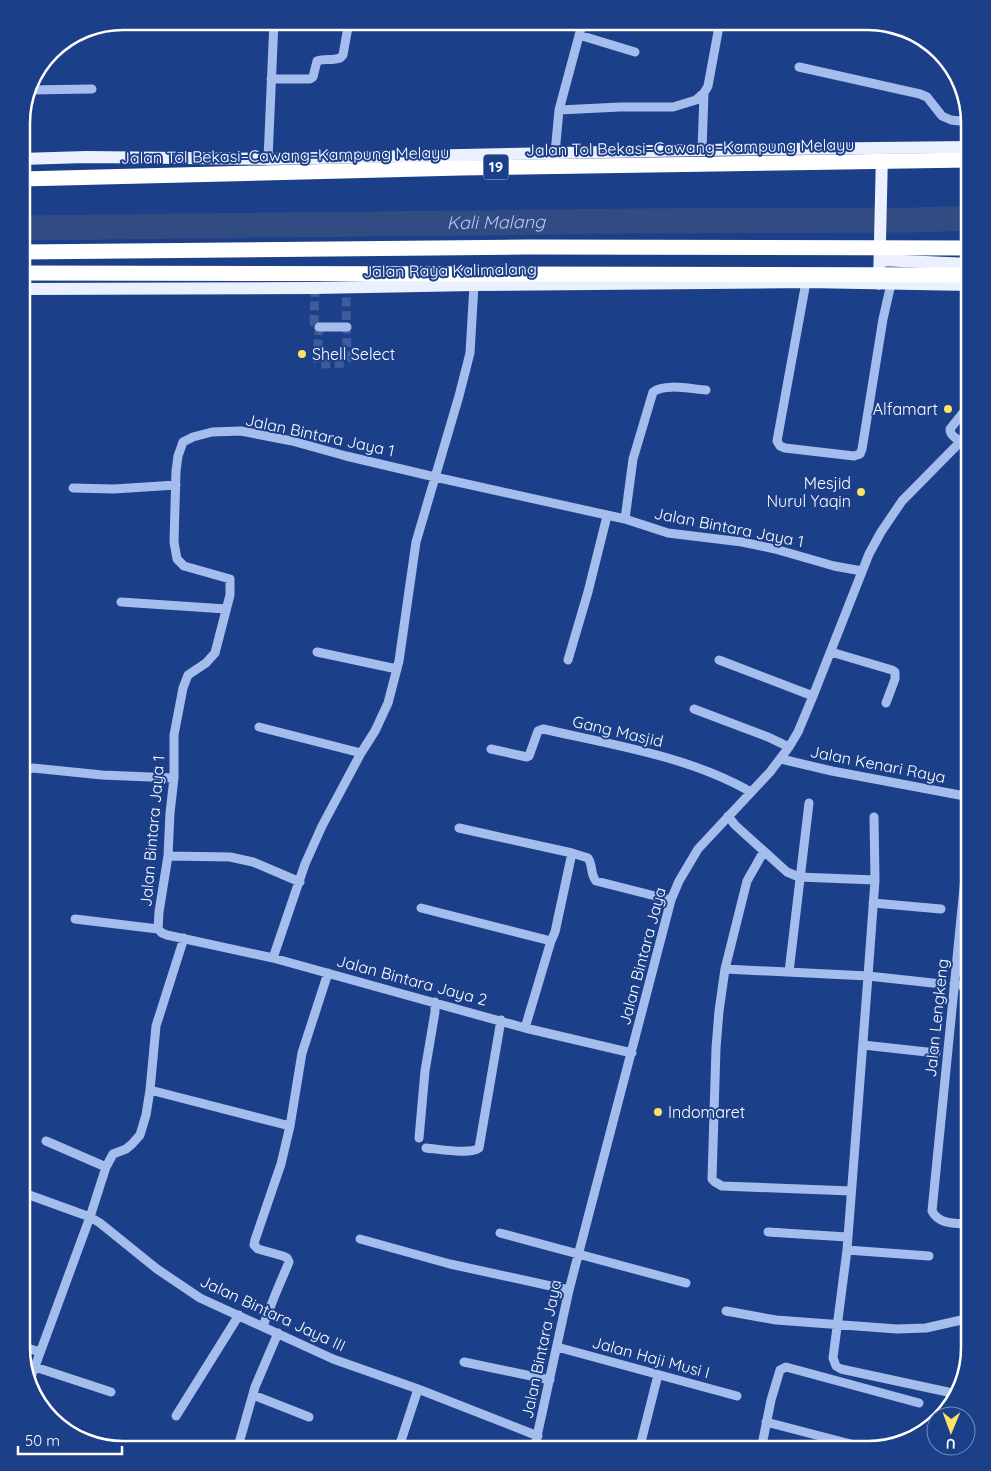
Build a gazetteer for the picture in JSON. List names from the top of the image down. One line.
{"streets":{"highway":["Jalan Tol Bekasi–Cawang–Kampung Melayu","19"],"main road":["Jalan Raya Kalimalang"],"street":["Jalan Bintara Jaya 1","Gang Masjid","Jalan Kenari Raya","Jalan Bintara Jaya","Jalan Bintara Jaya 2","Jalan Lengkeng","Jalan Bintara Jaya III","Jalan Haji Musi I"]},"crossings":[["Jalan Bintara Jaya 1","Jalan Bintara Jaya"],["Jalan Bintara Jaya 1","Jalan Bintara Jaya 2"],["Gang Masjid","Jalan Bintara Jaya"],["Jalan Kenari Raya","Jalan Bintara Jaya"],["Jalan Bintara Jaya","Jalan Bintara Jaya 2"],["Jalan Bintara Jaya","Jalan Bintara Jaya III"],["Jalan Bintara Jaya","Jalan Haji Musi I"]],"water":["Kali Malang"],"places":["Shell Select","Alfamart","Mesjid Nurul Yaqin","Indomaret"],"scale_bar":"50 m","north":"bottom"}
